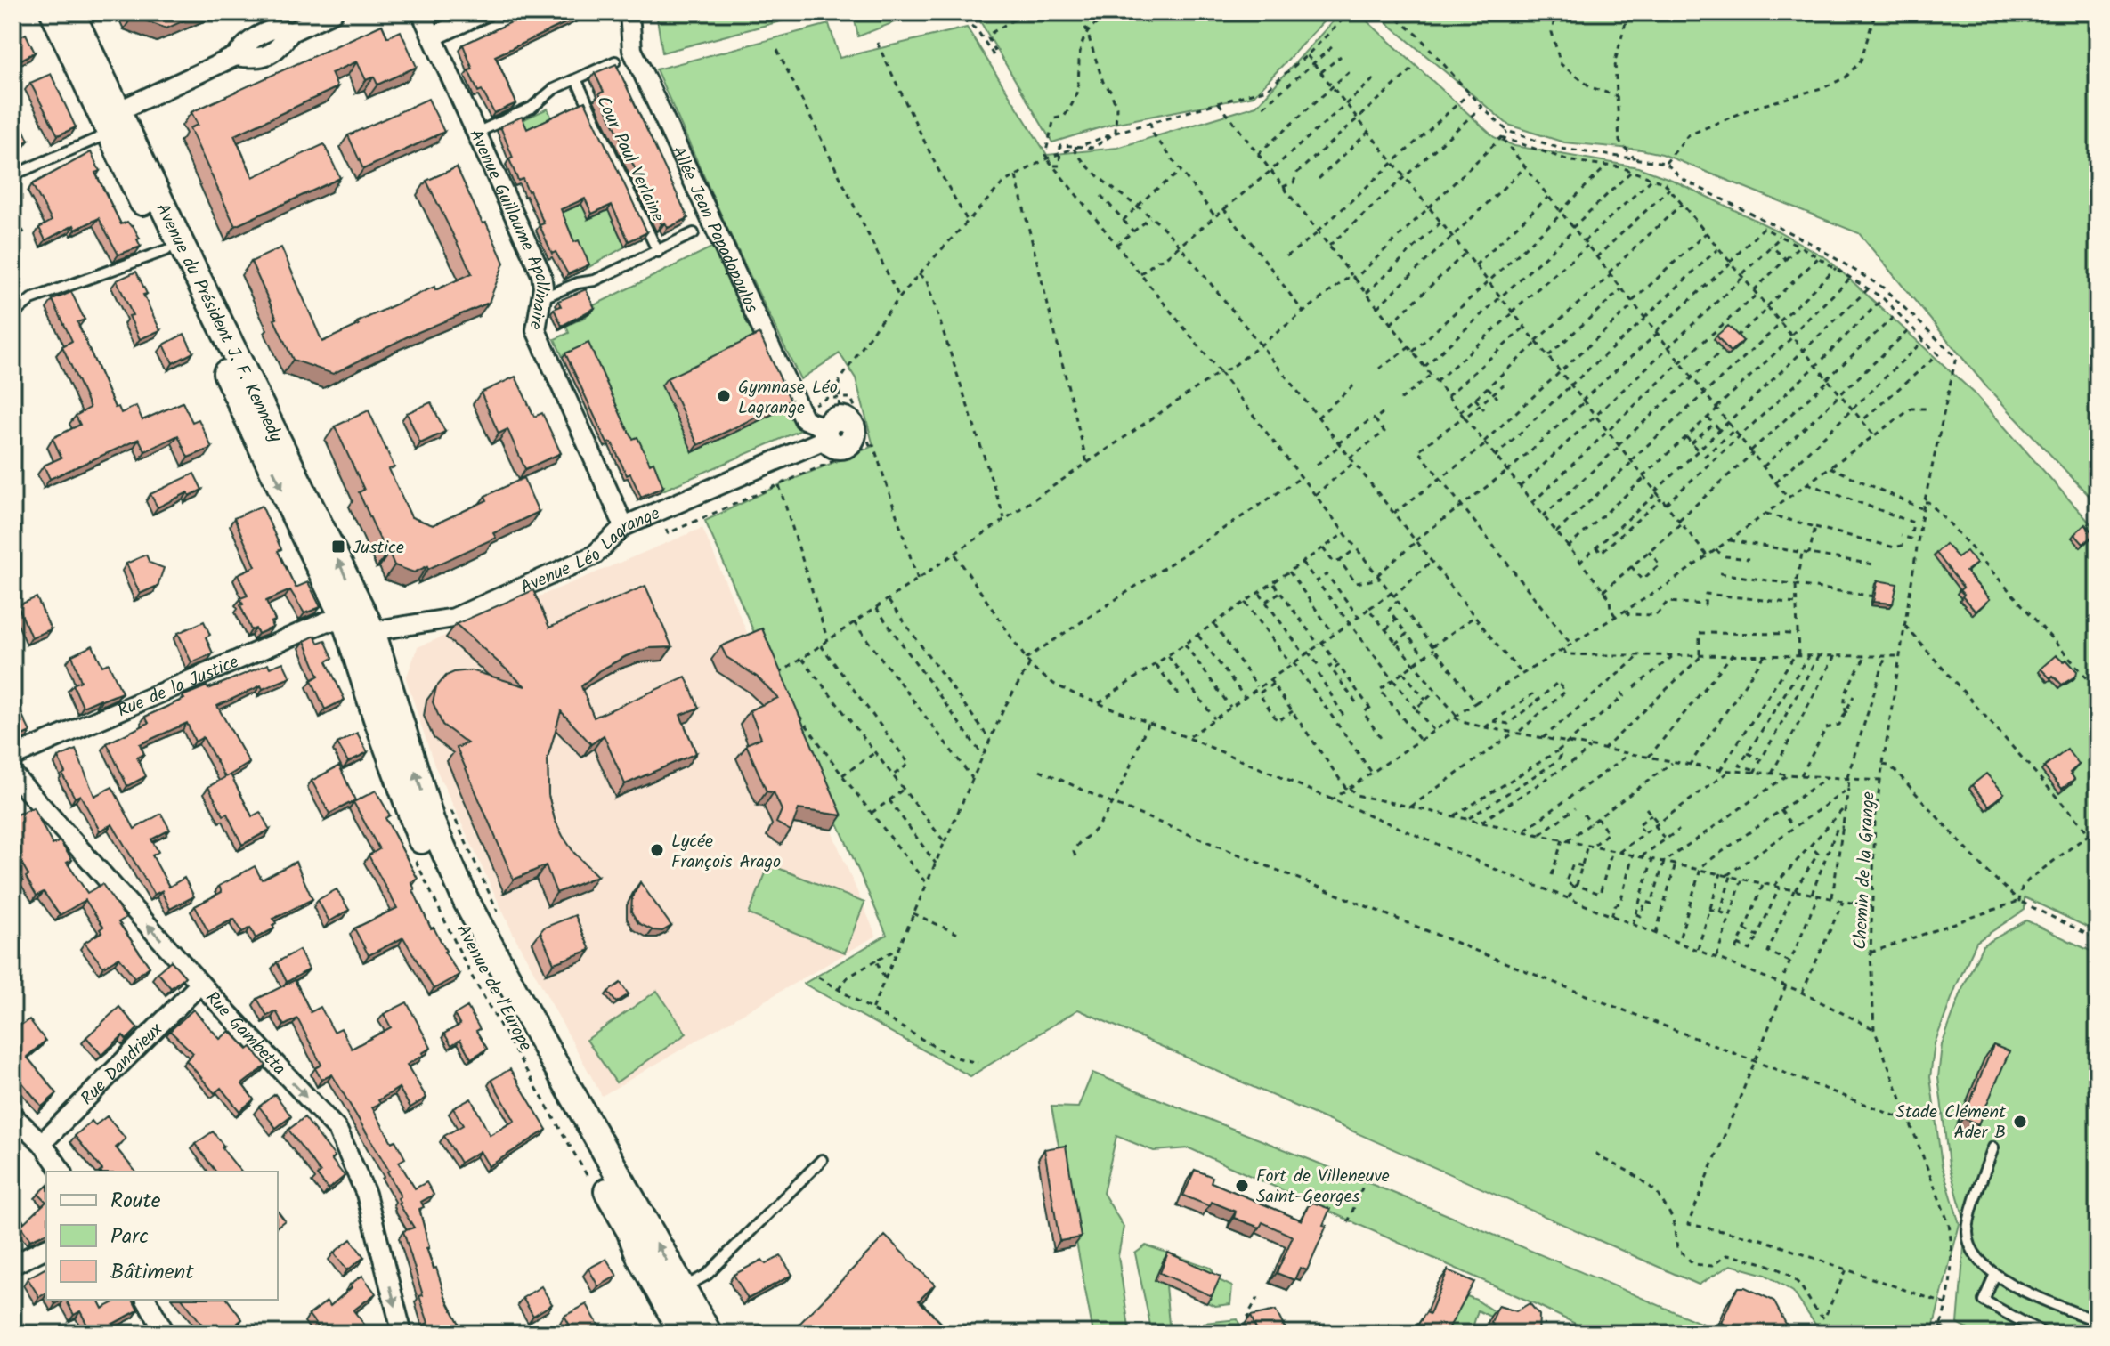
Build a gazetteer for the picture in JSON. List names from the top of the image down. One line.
{"streets":{"main road":["Avenue du Président J. F. Kennedy","Avenue de l'Europe"],"street":["Allée Jean Papadopoulos","Avenue Guillaume Apollinaire","Avenue Léo Lagrange","Rue de la Justice","Rue Gambetta","Rue Dandrieux"],"lane":["Cour Paul Verlaine"],"path":["Chemin de la Grange"]},"crossings":[["Allée Jean Papadopoulos","Avenue Léo Lagrange"],["Avenue Guillaume Apollinaire","Avenue Léo Lagrange"],["Avenue du Président J. F. Kennedy","Avenue Léo Lagrange"],["Avenue du Président J. F. Kennedy","Rue de la Justice"],["Avenue du Président J. F. Kennedy","Avenue de l'Europe"],["Avenue Léo Lagrange","Rue de la Justice"],["Avenue Léo Lagrange","Avenue de l'Europe"],["Rue de la Justice","Avenue de l'Europe"],["Rue Gambetta","Rue Dandrieux"]],"places":{"other":["Gymnase Léo Lagrange","Lycée François Arago","Stade Clément Ader B","Fort de Villeneuve Saint-Georges"],"transit":["Justice"]},"legend":["Route","Parc","Bâtiment"]}
